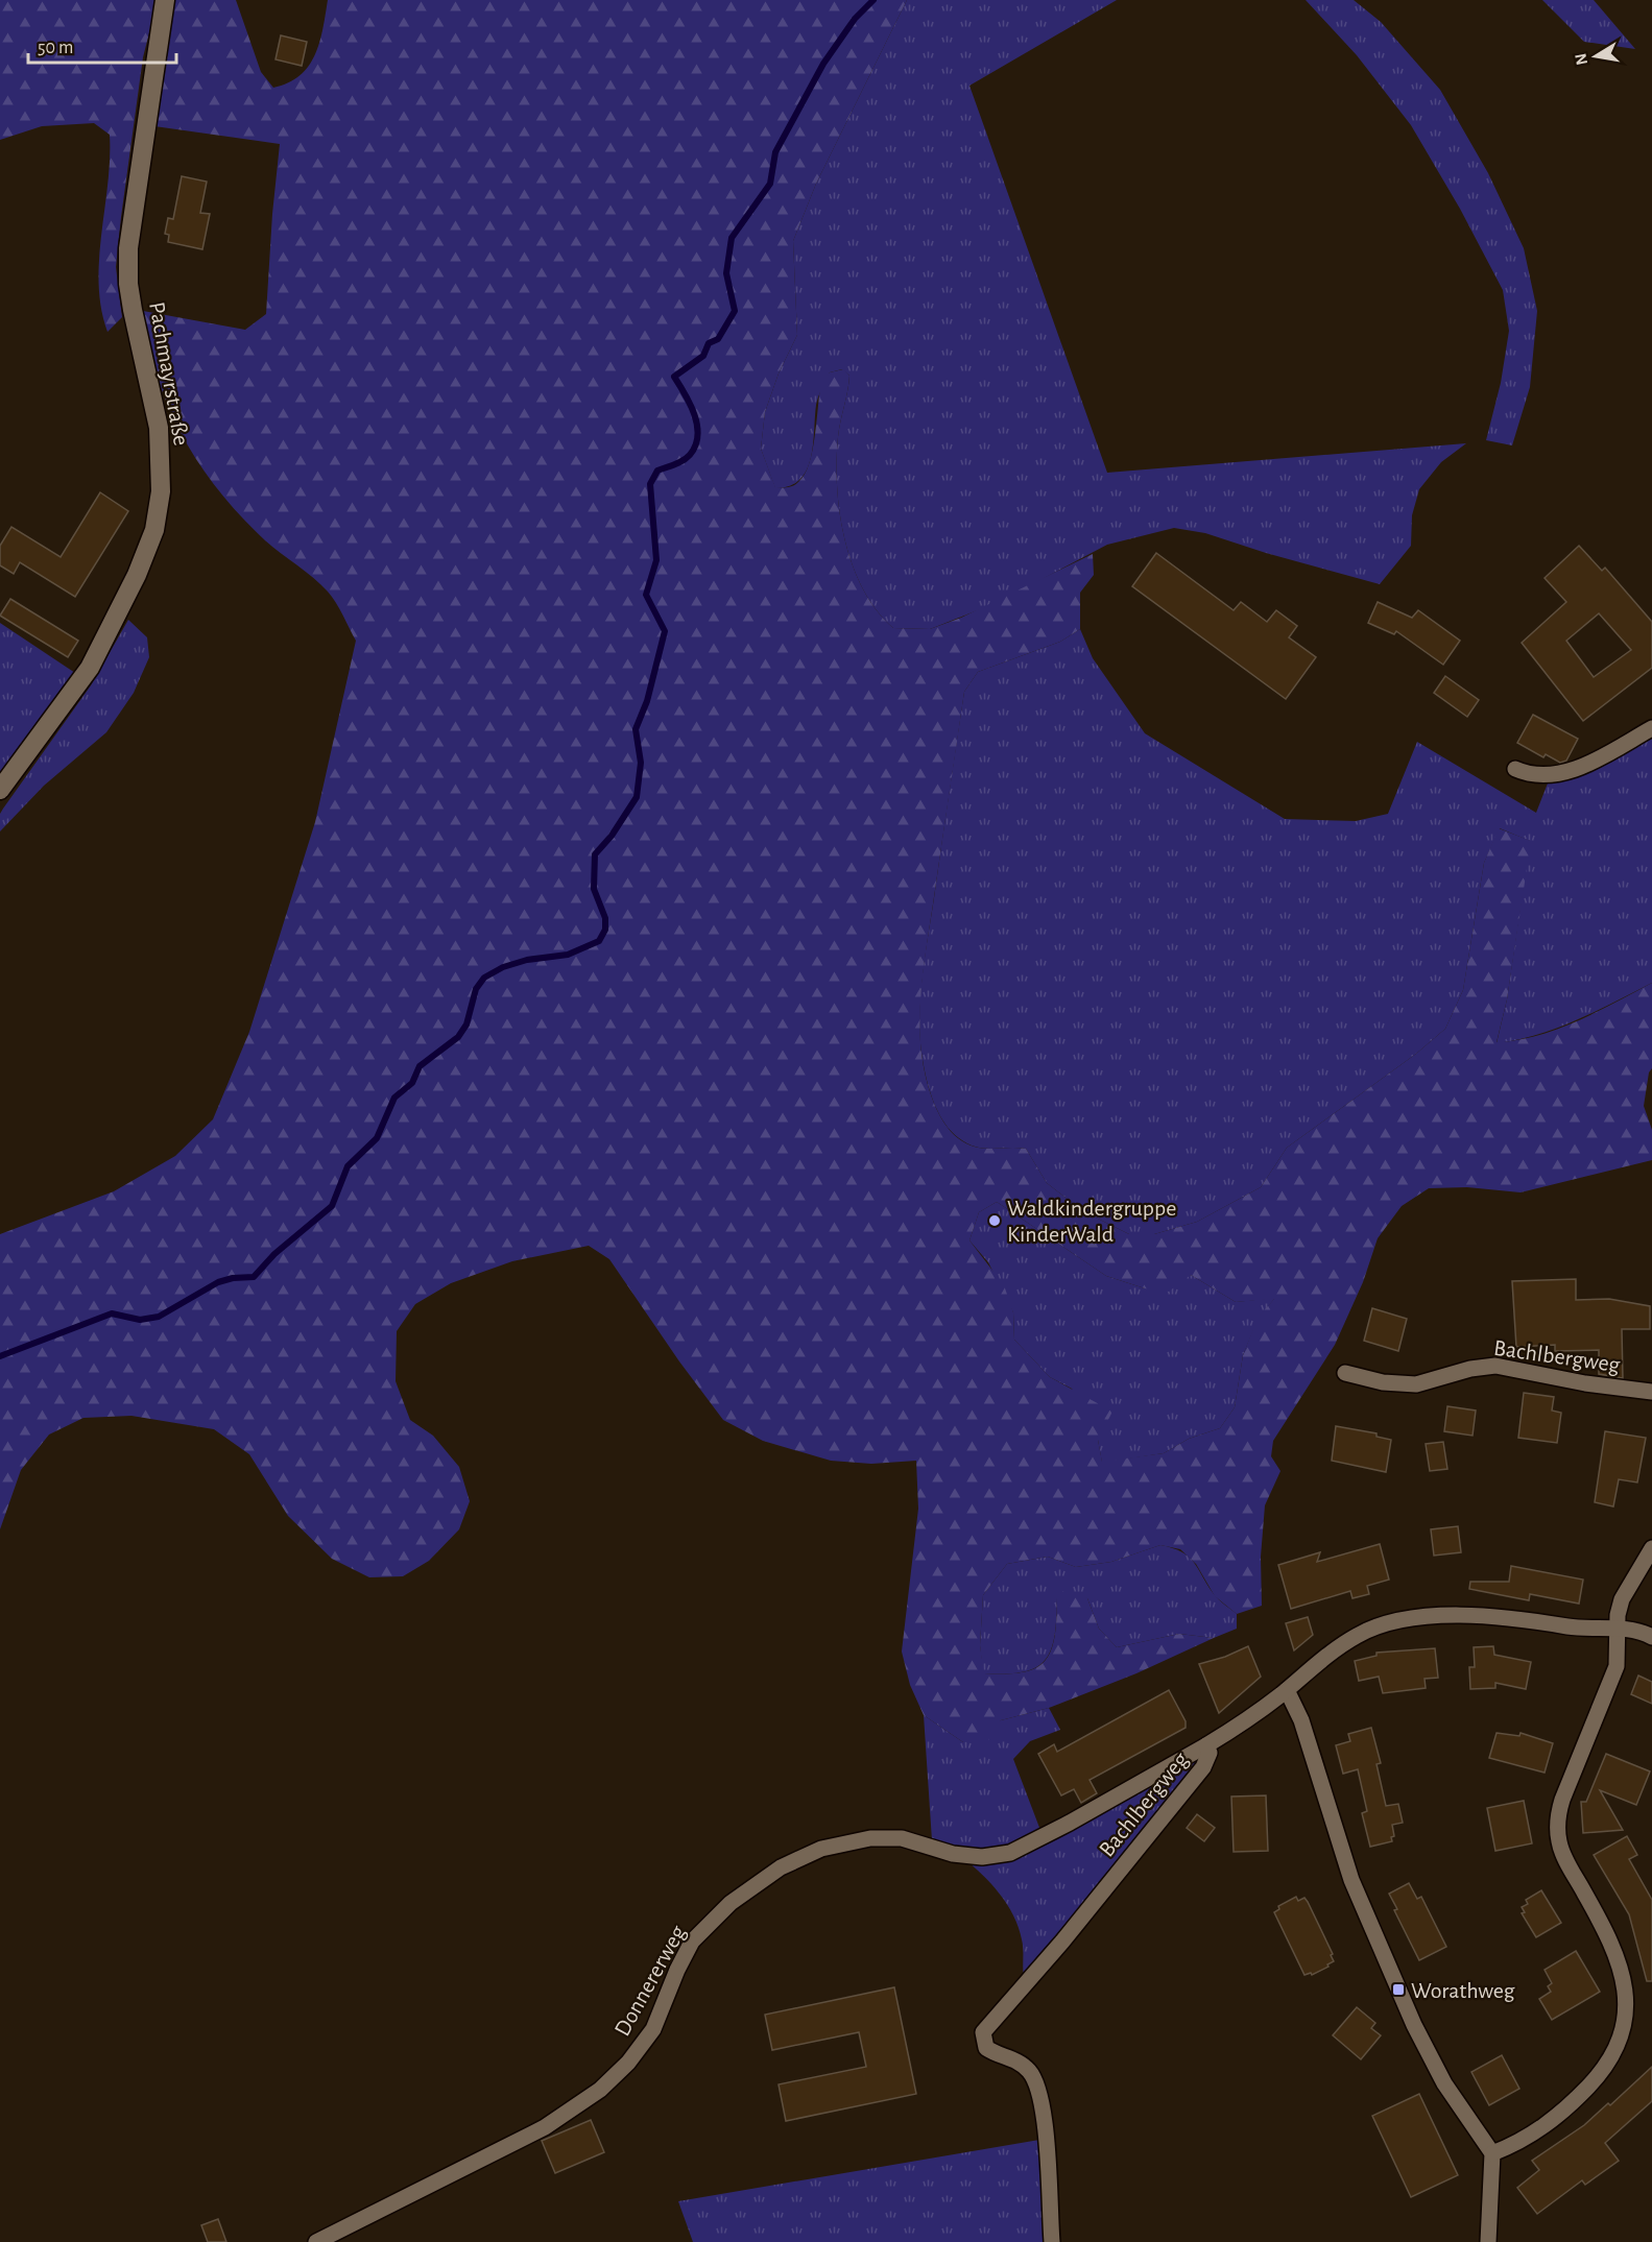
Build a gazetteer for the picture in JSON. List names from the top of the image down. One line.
{"streets":{"street":["Pachmayrstraße","Bachlbergweg","Donnererweg"]},"crossings":[["Bachlbergweg","Donnererweg"]],"places":{"other":["Waldkindergruppe KinderWald"],"transit":["Worathweg"]},"scale_bar":"50 m","north":"left"}
